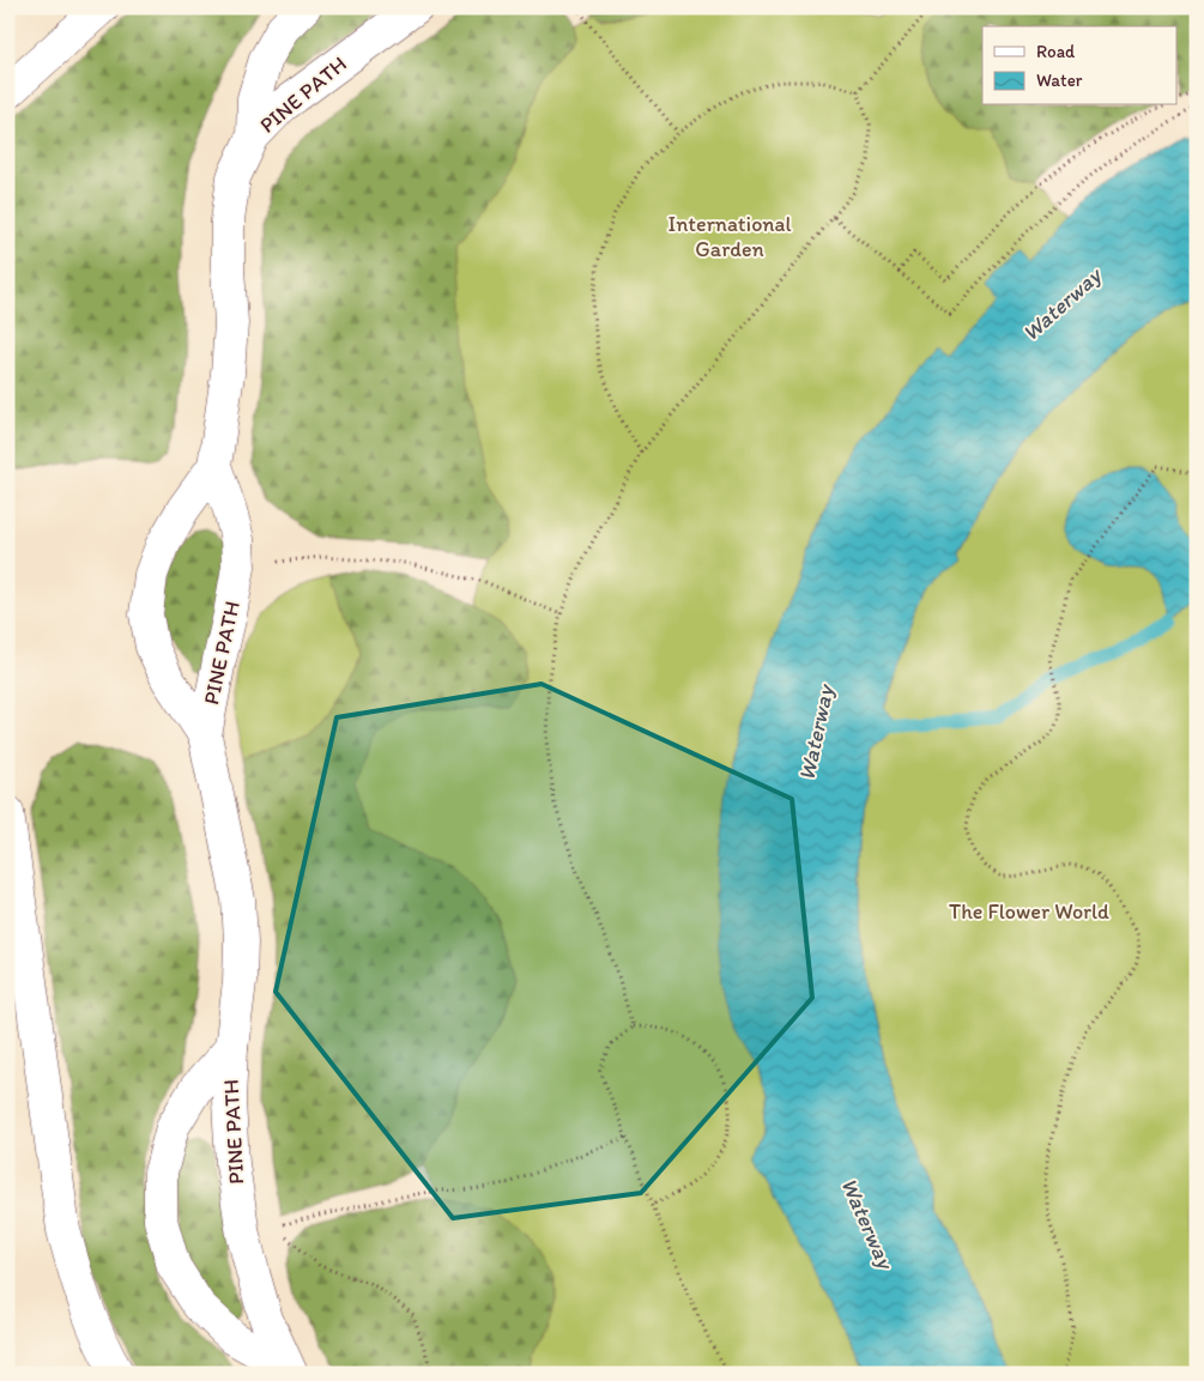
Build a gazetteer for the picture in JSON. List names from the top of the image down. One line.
{"streets":{"lane":["PINE PATH"]},"water":["Waterway"],"parks":["International Garden","The Flower World"],"legend":["Road","Water"]}
